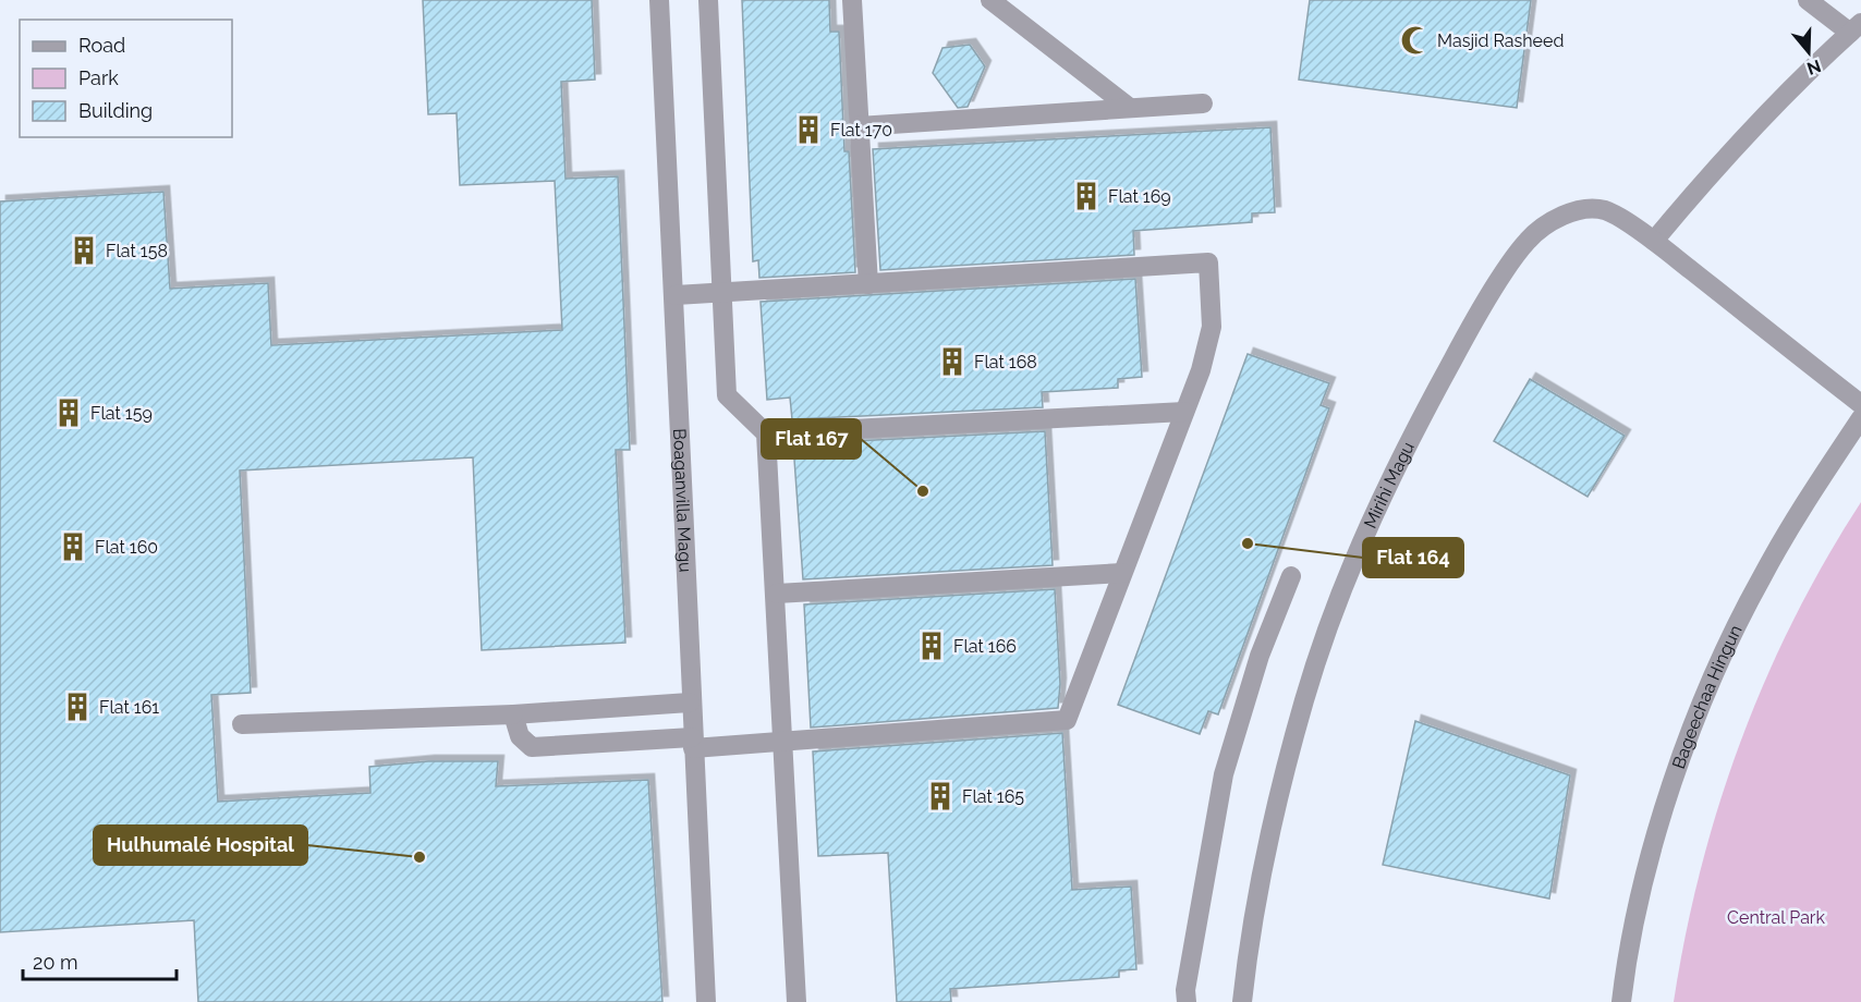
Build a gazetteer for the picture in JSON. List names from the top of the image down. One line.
{"streets":{"street":["Mirihi Magu","Boaganvilla Magu","Bageechaa Hingun"]},"parks":["Central Park"],"places":{"mosque":["Masjid Rasheed"],"building":["Flat 170","Flat 169","Flat 158","Flat 168","Flat 159","Flat 160","Flat 166","Flat 161","Flat 165"],"other":["Flat 167","Flat 164","Hulhumalé Hospital"]},"legend":["Road","Park","Building"],"scale_bar":"20 m","north":"bottom"}
